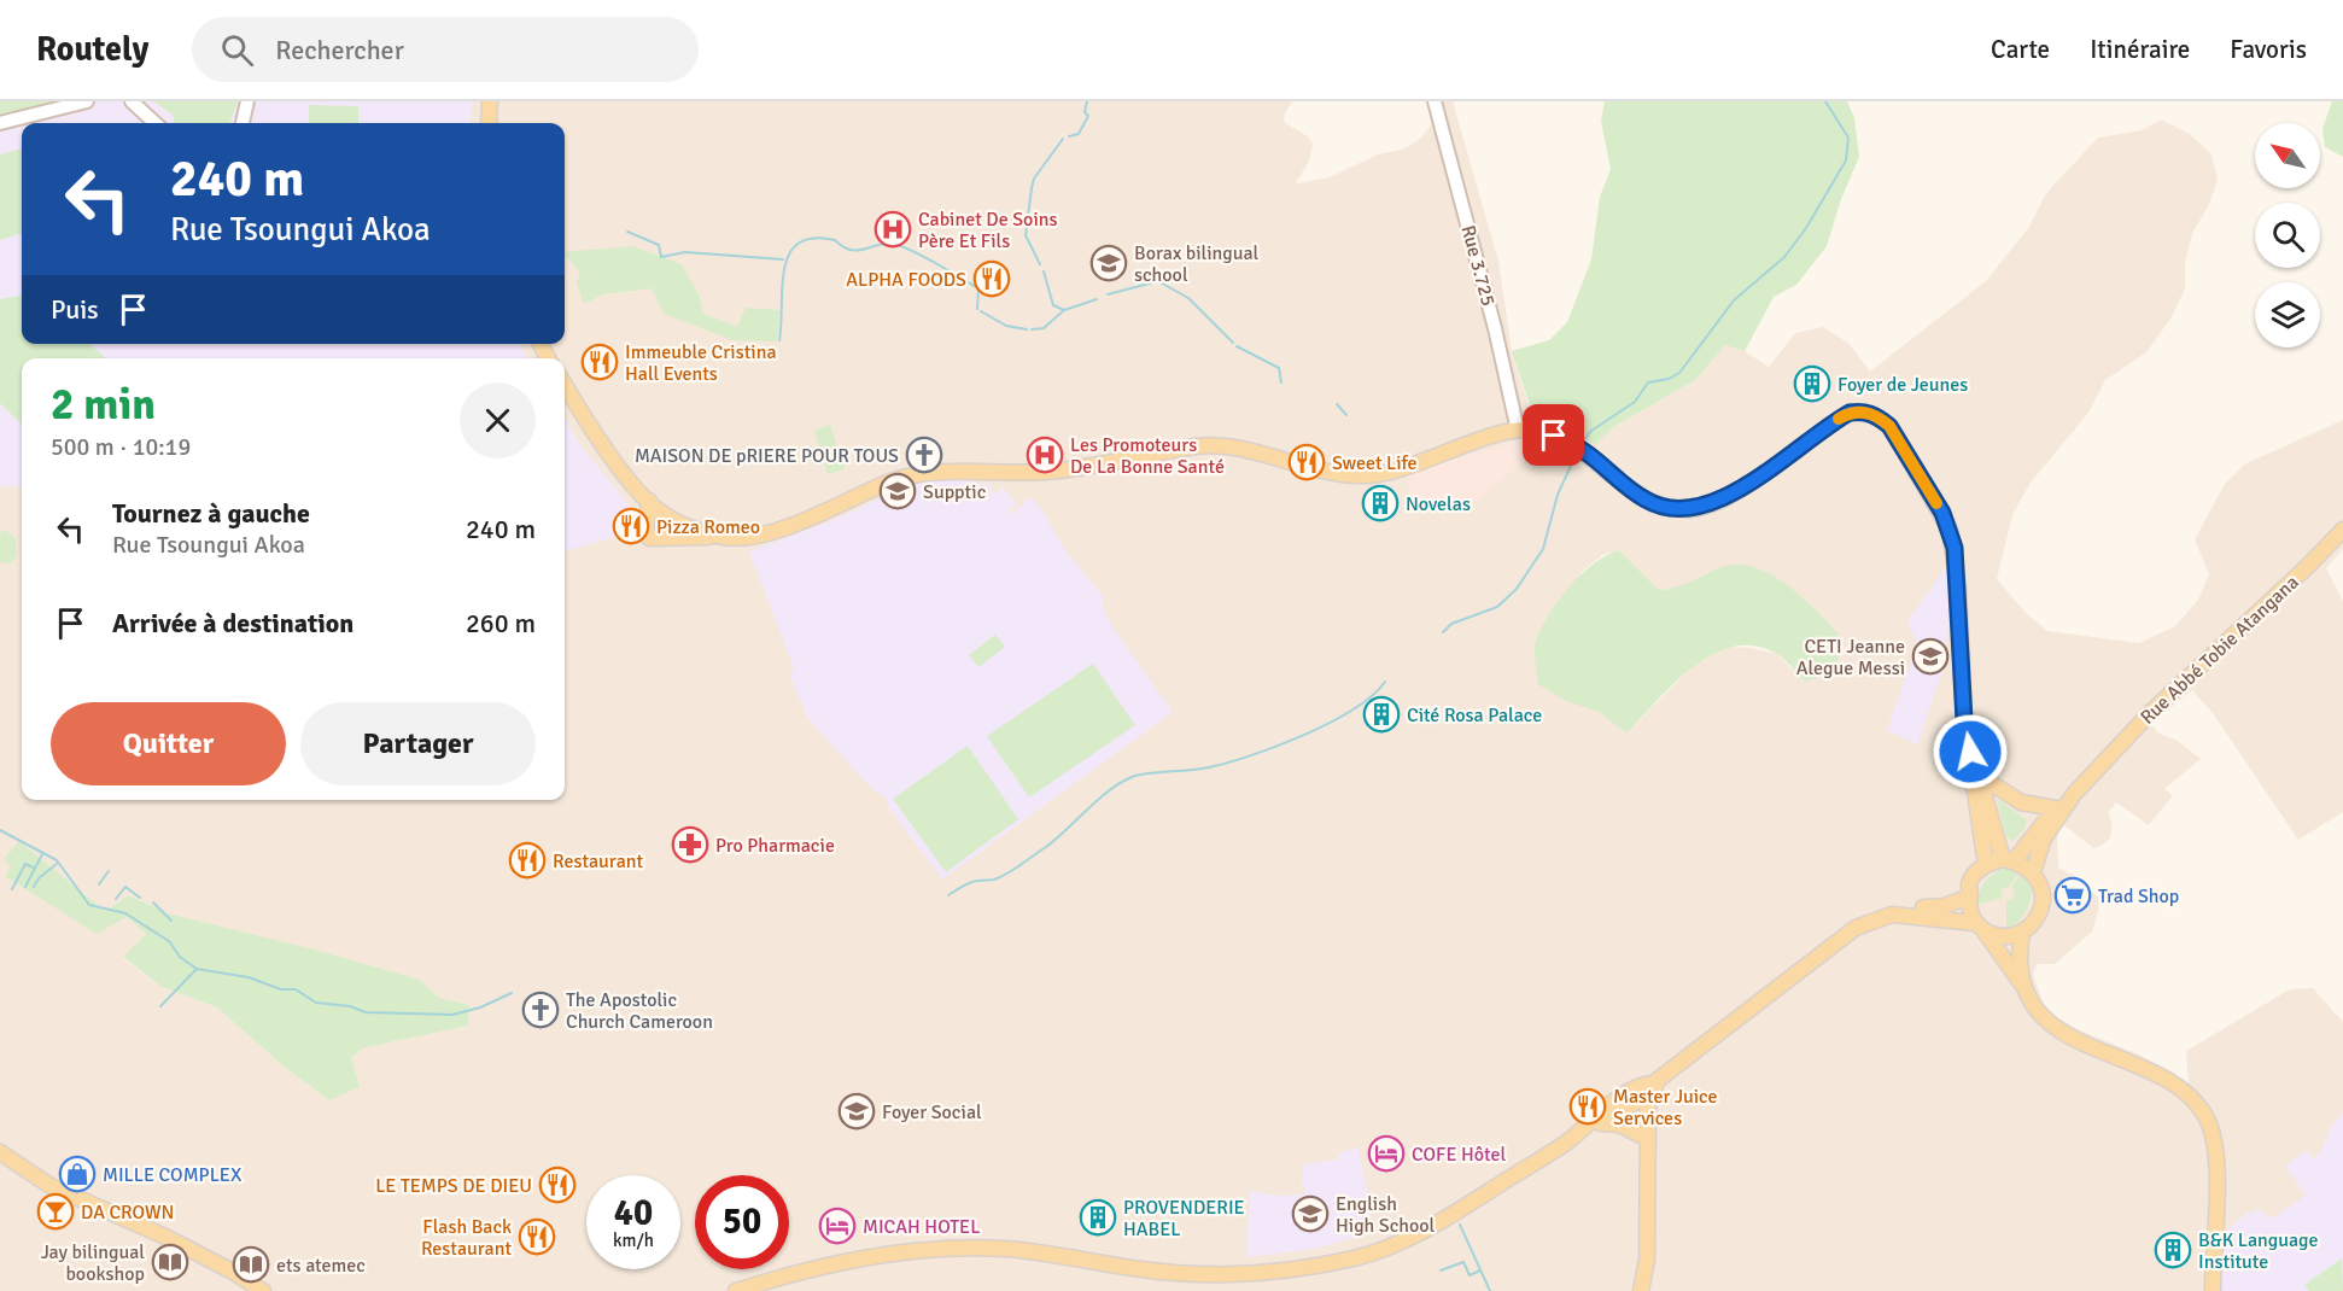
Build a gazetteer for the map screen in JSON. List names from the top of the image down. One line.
{"streets":{"main road":["Rue Abbé Tobie Atangana"],"street":["Rue 3.725"]},"places":{"hospital":["Cabinet De Soins Père Et Fils","Les Promoteurs De La Bonne Santé"],"school or university":["Borax bilingual school","Supptic","CETI Jeanne Alegue Messi","Foyer Social","English High School"],"restaurant":["ALPHA FOODS","Immeuble Cristina Hall Events","Sweet Life","Pizza Romeo","Restaurant","Master Juice Services","LE TEMPS DE DIEU","Flash Back Restaurant"],"building":["Foyer de Jeunes","Novelas","Cité Rosa Palace","PROVENDERIE HABEL","B&K Language Institute"],"church":["MAISON DE pRIERE POUR TOUS","The Apostolic Church Cameroon"],"pharmacy":["Pro Pharmacie"],"supermarket":["Trad Shop"],"hotel":["COFE Hôtel","MICAH HOTEL"],"shop":["MILLE COMPLEX"],"bar":["DA CROWN"],"library":["Jay bilingual bookshop","ets atemec"]},"north":"top left","page":{"header":"Routely","search":"Rechercher","nav":["Carte","Itinéraire","Favoris"],"turn":["240 m","Rue Tsoungui Akoa"],"then":"Puis","heading":["2 min","500 m · 10:19"],"list":[{"name":"Tournez à gauche","note":"Rue Tsoungui Akoa","value":"240 m"},{"name":"Arrivée à destination","value":"260 m"}],"buttons":["Quitter","Partager"],"speed":"40 km/h","limit":"50"}}
